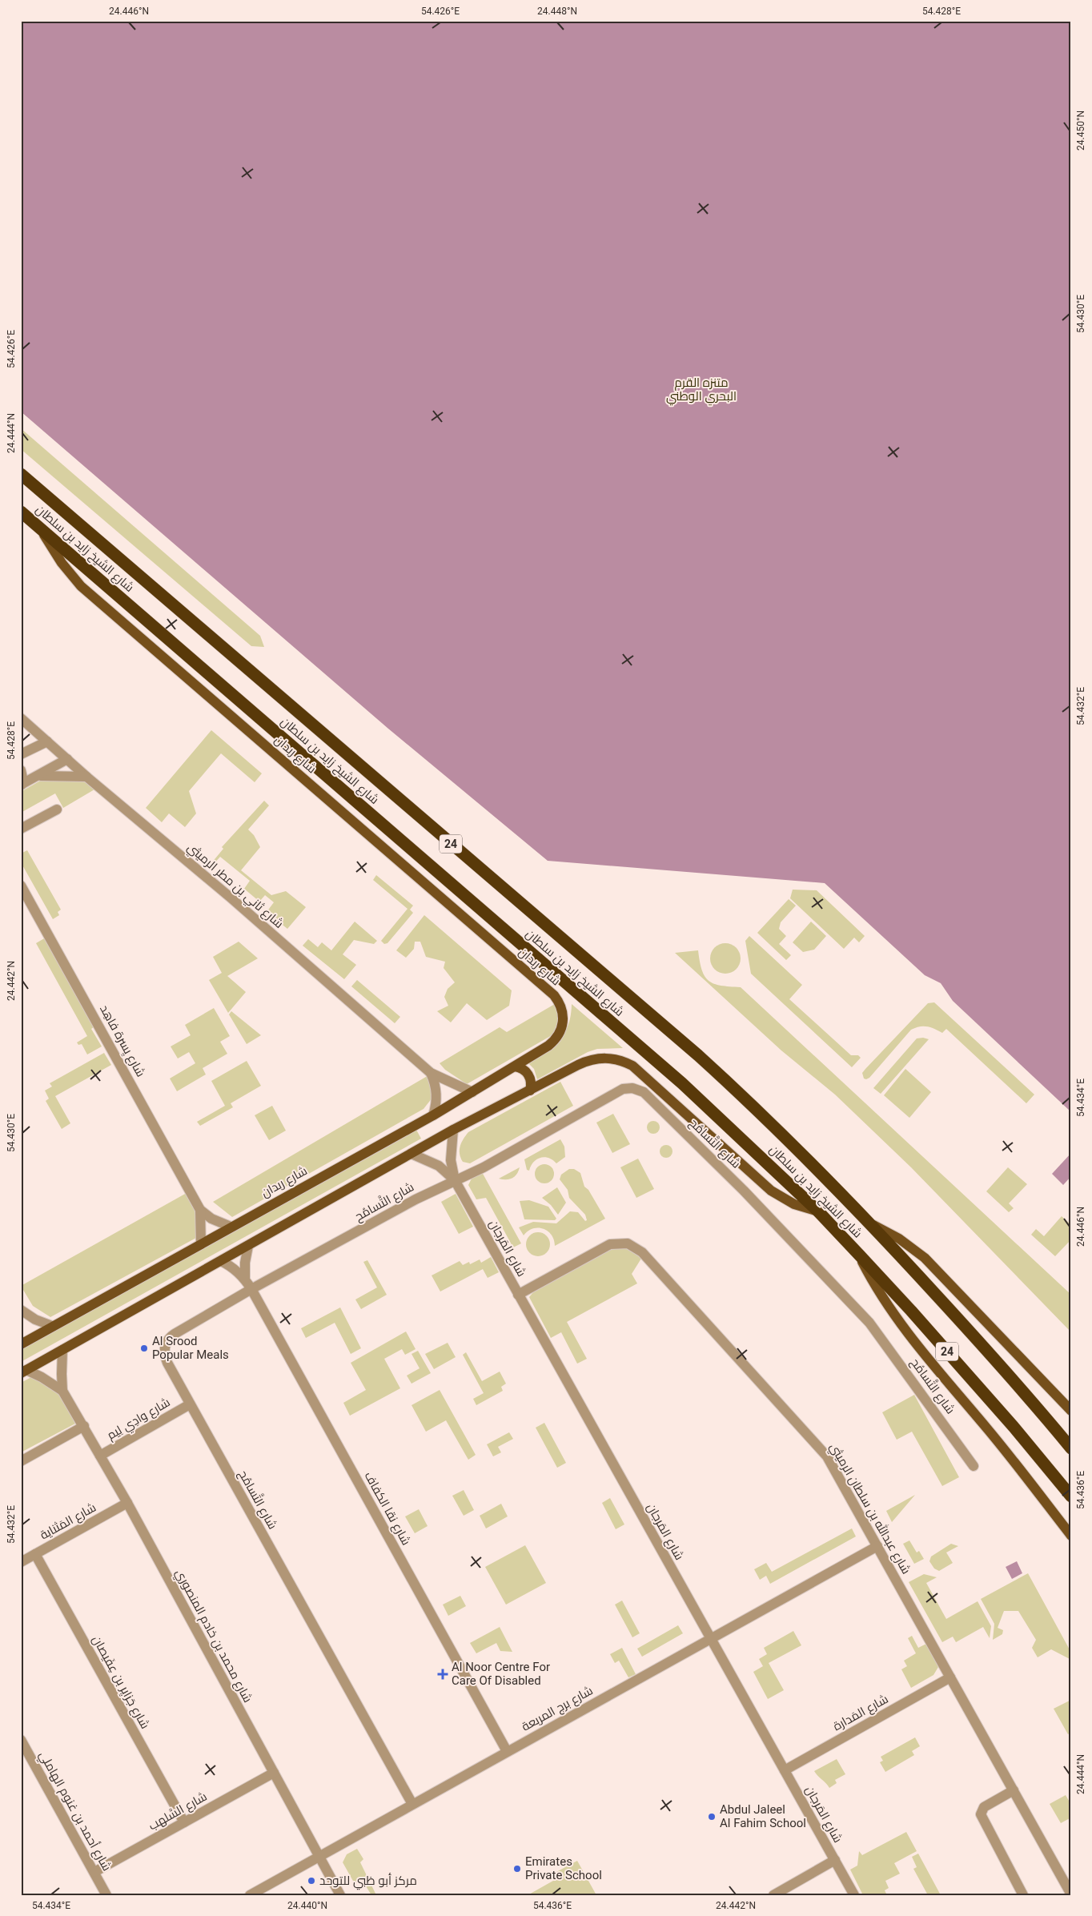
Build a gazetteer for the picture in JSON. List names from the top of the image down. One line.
{"streets":{"highway":["شارع الشيخ زايد بن سلطان","24"],"main road":["شارع ربدان"],"street":["شارع ثاني بن مطر الرميثي","شارع يِسرة فاهِد","شارع التَّسامُح","شارع المَرجان","شارع وادِي لِيم","شارع نقا الكفاف","شارع عبدالله بن سلطان الرميثي","شارع المَثناية","شارع محمد بن خادم المنصوري","شارع جَزايِر بن عِفَيصان","شارع برج المربعة","شارع المَدارة","شارع أحمد بن غنوم الهاملي","شارع السَّلهب"]},"crossings":[["شارع الشيخ زايد بن سلطان","شارع ربدان"],["شارع ربدان","شارع ثاني بن مطر الرميثي"],["شارع ربدان","شارع يِسرة فاهِد"],["شارع التَّسامُح","شارع المَرجان"],["شارع التَّسامُح","شارع وادِي لِيم"],["شارع التَّسامُح","شارع نقا الكفاف"],["شارع التَّسامُح","شارع برج المربعة"],["شارع المَرجان","شارع عبدالله بن سلطان الرميثي"],["شارع المَرجان","شارع برج المربعة"],["شارع المَرجان","شارع المَدارة"],["شارع وادِي لِيم","شارع محمد بن خادم المنصوري"],["شارع نقا الكفاف","شارع برج المربعة"],["شارع عبدالله بن سلطان الرميثي","شارع برج المربعة"],["شارع عبدالله بن سلطان الرميثي","شارع المَدارة"],["شارع المَثناية","شارع محمد بن خادم المنصوري"],["شارع المَثناية","شارع جَزايِر بن عِفَيصان"],["شارع محمد بن خادم المنصوري","شارع برج المربعة"],["شارع محمد بن خادم المنصوري","شارع السَّلهب"],["شارع جَزايِر بن عِفَيصان","شارع السَّلهب"],["شارع أحمد بن غنوم الهاملي","شارع السَّلهب"]],"parks":["متنزه القرم البحري الوطني"],"places":{"other":["Al Srood Popular Meals","Abdul Jaleel Al Fahim School","Emirates Private School","مركز أبو ظبي للتوحد"],"health":["Al Noor Centre For Care Of Disabled"]},"coordinates":["24.446°N","54.426°E","24.448°N","54.428°E","24.450°N","54.430°E","24.444°N","54.432°E","24.442°N","54.434°E","54.436°E","24.440°N"]}
